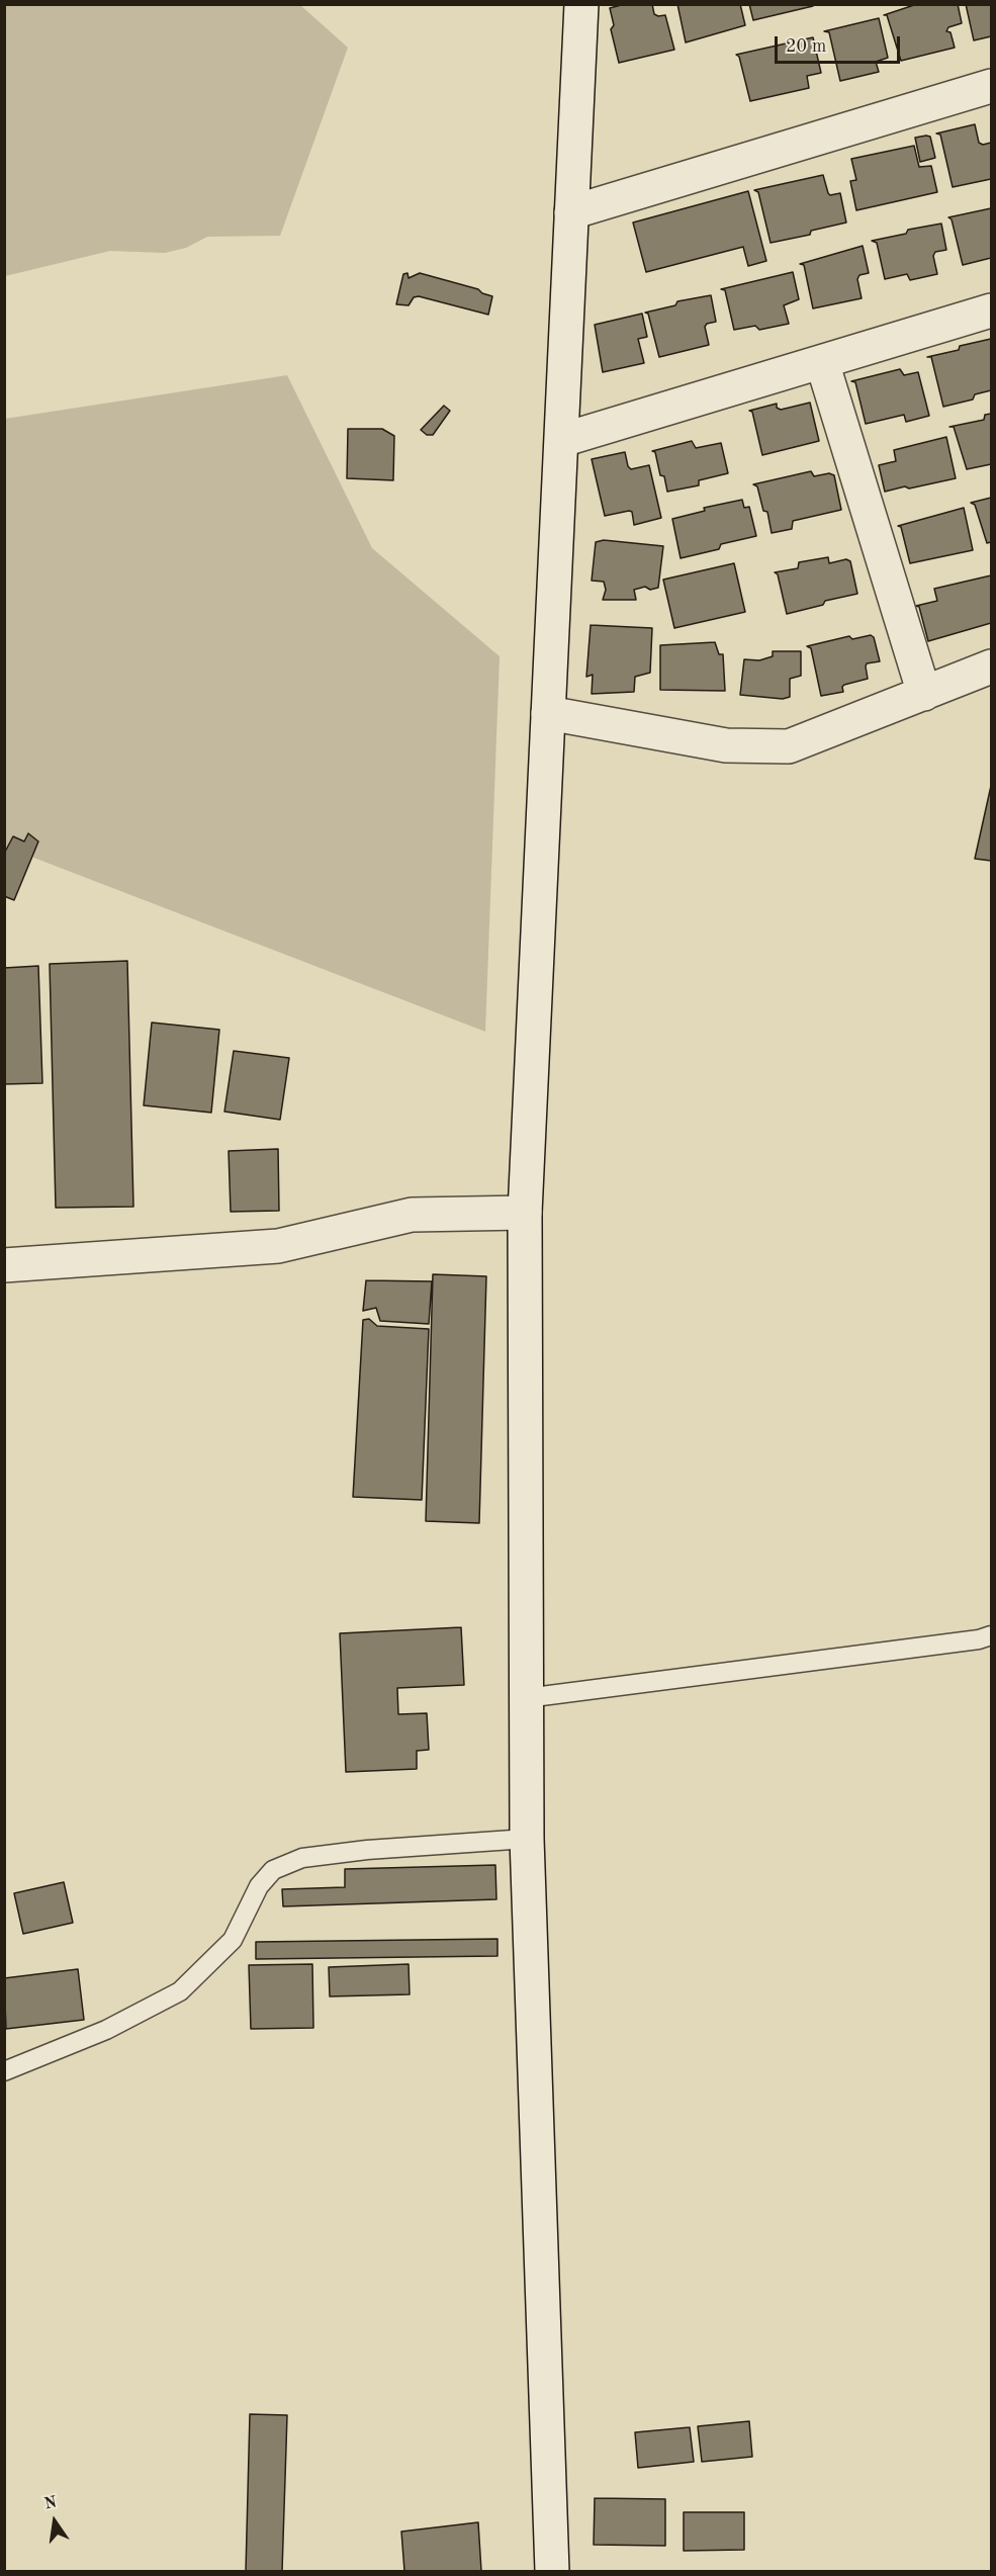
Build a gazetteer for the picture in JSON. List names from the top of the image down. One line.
{"scale_bar":"20 m","north":"top"}
